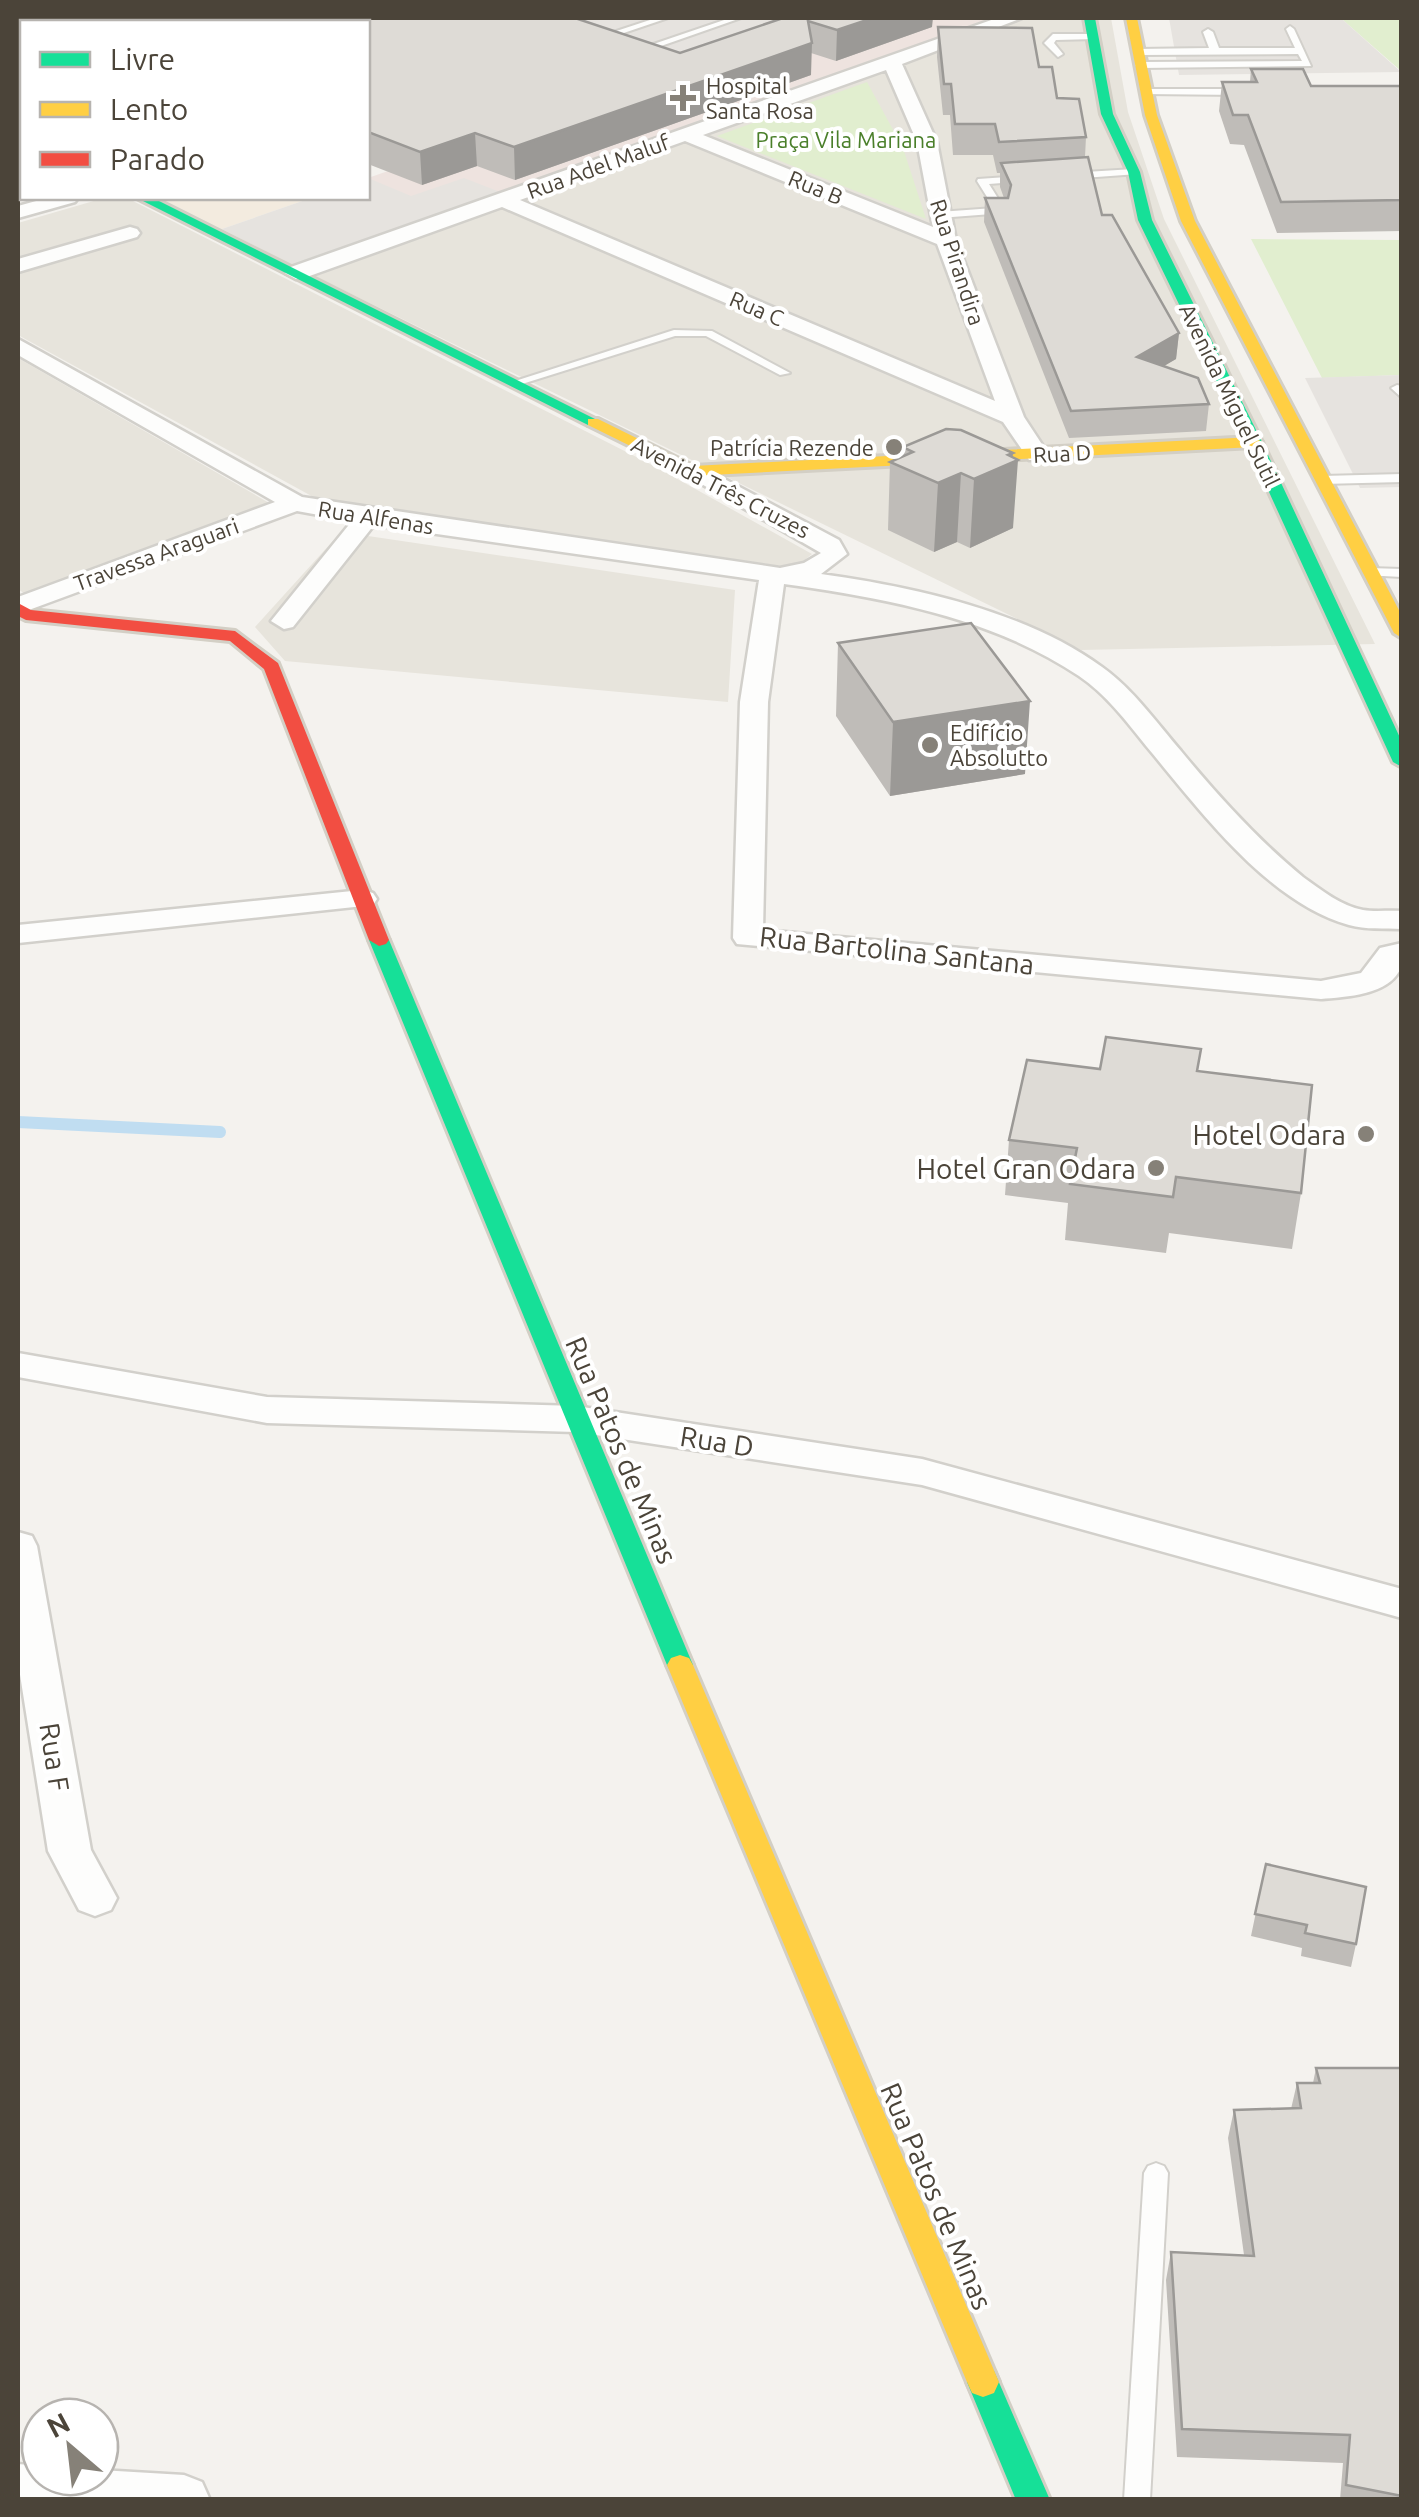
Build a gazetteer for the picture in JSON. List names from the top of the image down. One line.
{"streets":{"main road":["Avenida Miguel Sutil","Rua D","Avenida Três Cruzes","Rua Patos de Minas"],"street":["Rua Adel Maluf","Rua B","Rua Pirandira","Rua C","Rua Alfenas","Travessa Araguari","Rua Bartolina Santana","Rua F"]},"crossings":[["Rua Adel Maluf","Rua B"],["Rua Adel Maluf","Rua Pirandira"],["Rua Adel Maluf","Rua C"],["Rua Adel Maluf","Avenida Três Cruzes"],["Rua B","Rua Pirandira"],["Rua Pirandira","Rua C"],["Rua Pirandira","Rua D"],["Avenida Miguel Sutil","Rua D"],["Rua D","Avenida Três Cruzes"],["Rua D","Rua Patos de Minas"],["Avenida Três Cruzes","Rua Alfenas"],["Avenida Três Cruzes","Rua Bartolina Santana"],["Rua Alfenas","Travessa Araguari"],["Rua Alfenas","Rua Bartolina Santana"],["Travessa Araguari","Rua Patos de Minas"]],"parks":["Praça Vila Mariana"],"places":{"health":["Hospital Santa Rosa"],"other":["Patrícia Rezende","Edifício Absolutto","Hotel Odara","Hotel Gran Odara"]},"legend":["Livre","Lento","Parado"],"north":"top left"}
